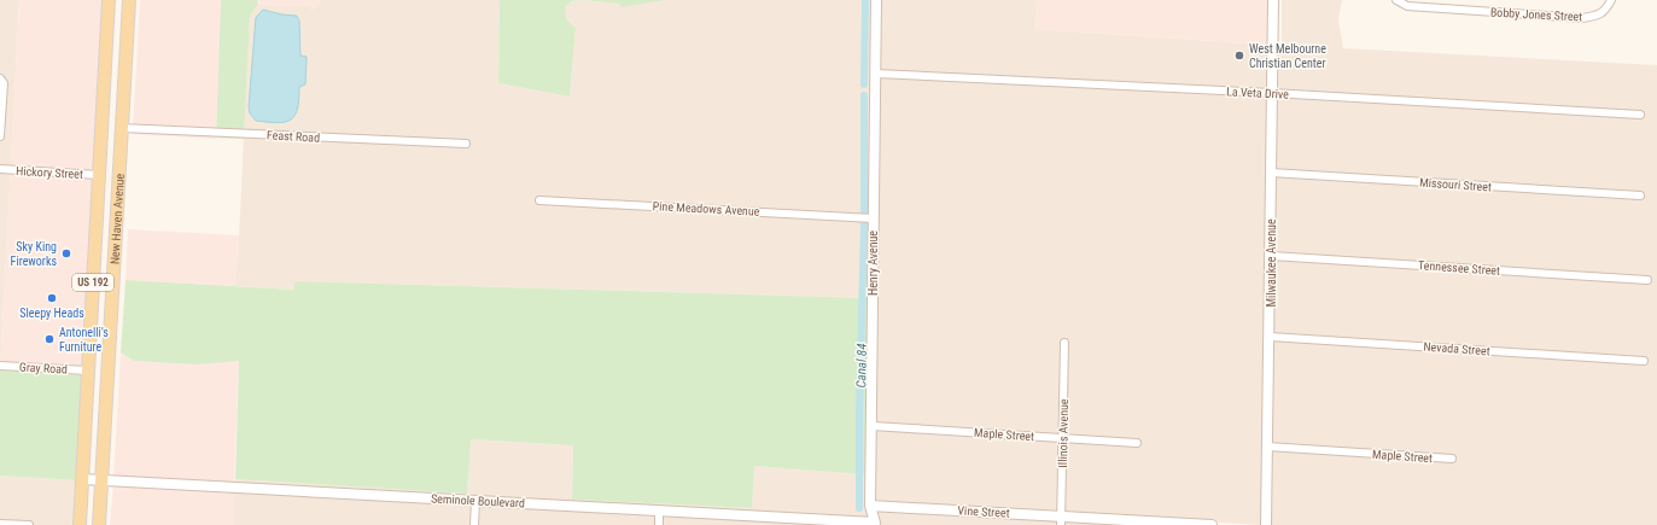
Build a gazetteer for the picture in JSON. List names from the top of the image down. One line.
{"streets":{"main road":["New Haven Avenue","US 192"],"street":["Bobby Jones Street","La Veta Drive","Feast Road","Hickory Street","Missouri Street","Pine Meadows Avenue","Henry Avenue","Milwaukee Avenue","Tennessee Street","Nevada Street","Gray Road","Illinois Avenue","Maple Street","Seminole Boulevard","Vine Street"]},"crossings":[["La Veta Drive","Henry Avenue"],["La Veta Drive","Milwaukee Avenue"],["Feast Road","New Haven Avenue"],["Hickory Street","New Haven Avenue"],["Missouri Street","Milwaukee Avenue"],["Pine Meadows Avenue","Henry Avenue"],["New Haven Avenue","Gray Road"],["New Haven Avenue","Seminole Boulevard"],["Henry Avenue","Maple Street"],["Henry Avenue","Seminole Boulevard"],["Henry Avenue","Vine Street"],["Milwaukee Avenue","Tennessee Street"],["Milwaukee Avenue","Nevada Street"],["Milwaukee Avenue","Maple Street"],["Illinois Avenue","Maple Street"],["Illinois Avenue","Vine Street"]],"water":["Canal 84"],"places":["West Melbourne Christian Center","Sky King Fireworks","Sleepy Heads","Antonelli's Furniture"]}
